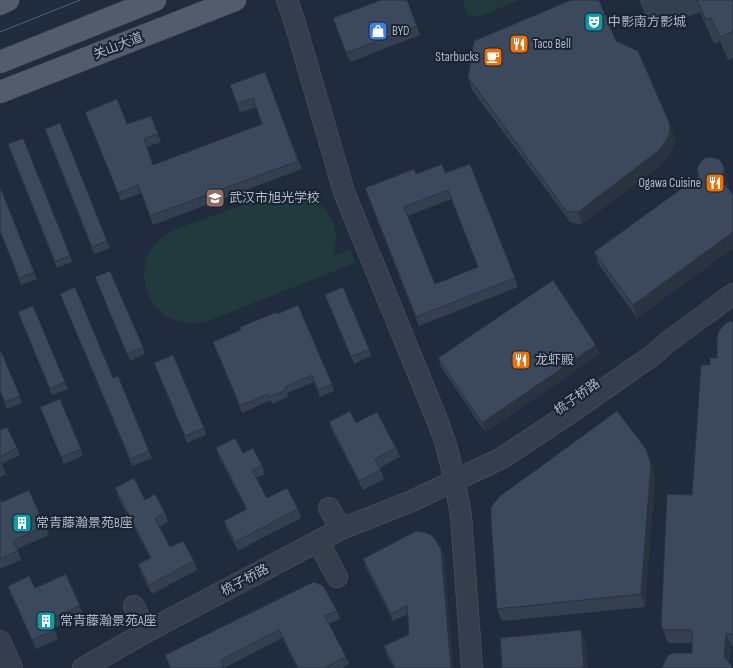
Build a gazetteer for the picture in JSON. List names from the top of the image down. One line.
{"streets":{"main road":["关山大道"],"street":["梳子桥路"]},"places":{"theatre":["中影南方影城"],"shop":["BYD"],"restaurant":["Taco Bell","Ogawa Cuisine","龙虾殿"],"cafe":["Starbucks"],"school or university":["武汉市旭光学校"],"building":["常青藤瀚景苑B座","常青藤瀚景苑A座"]}}
